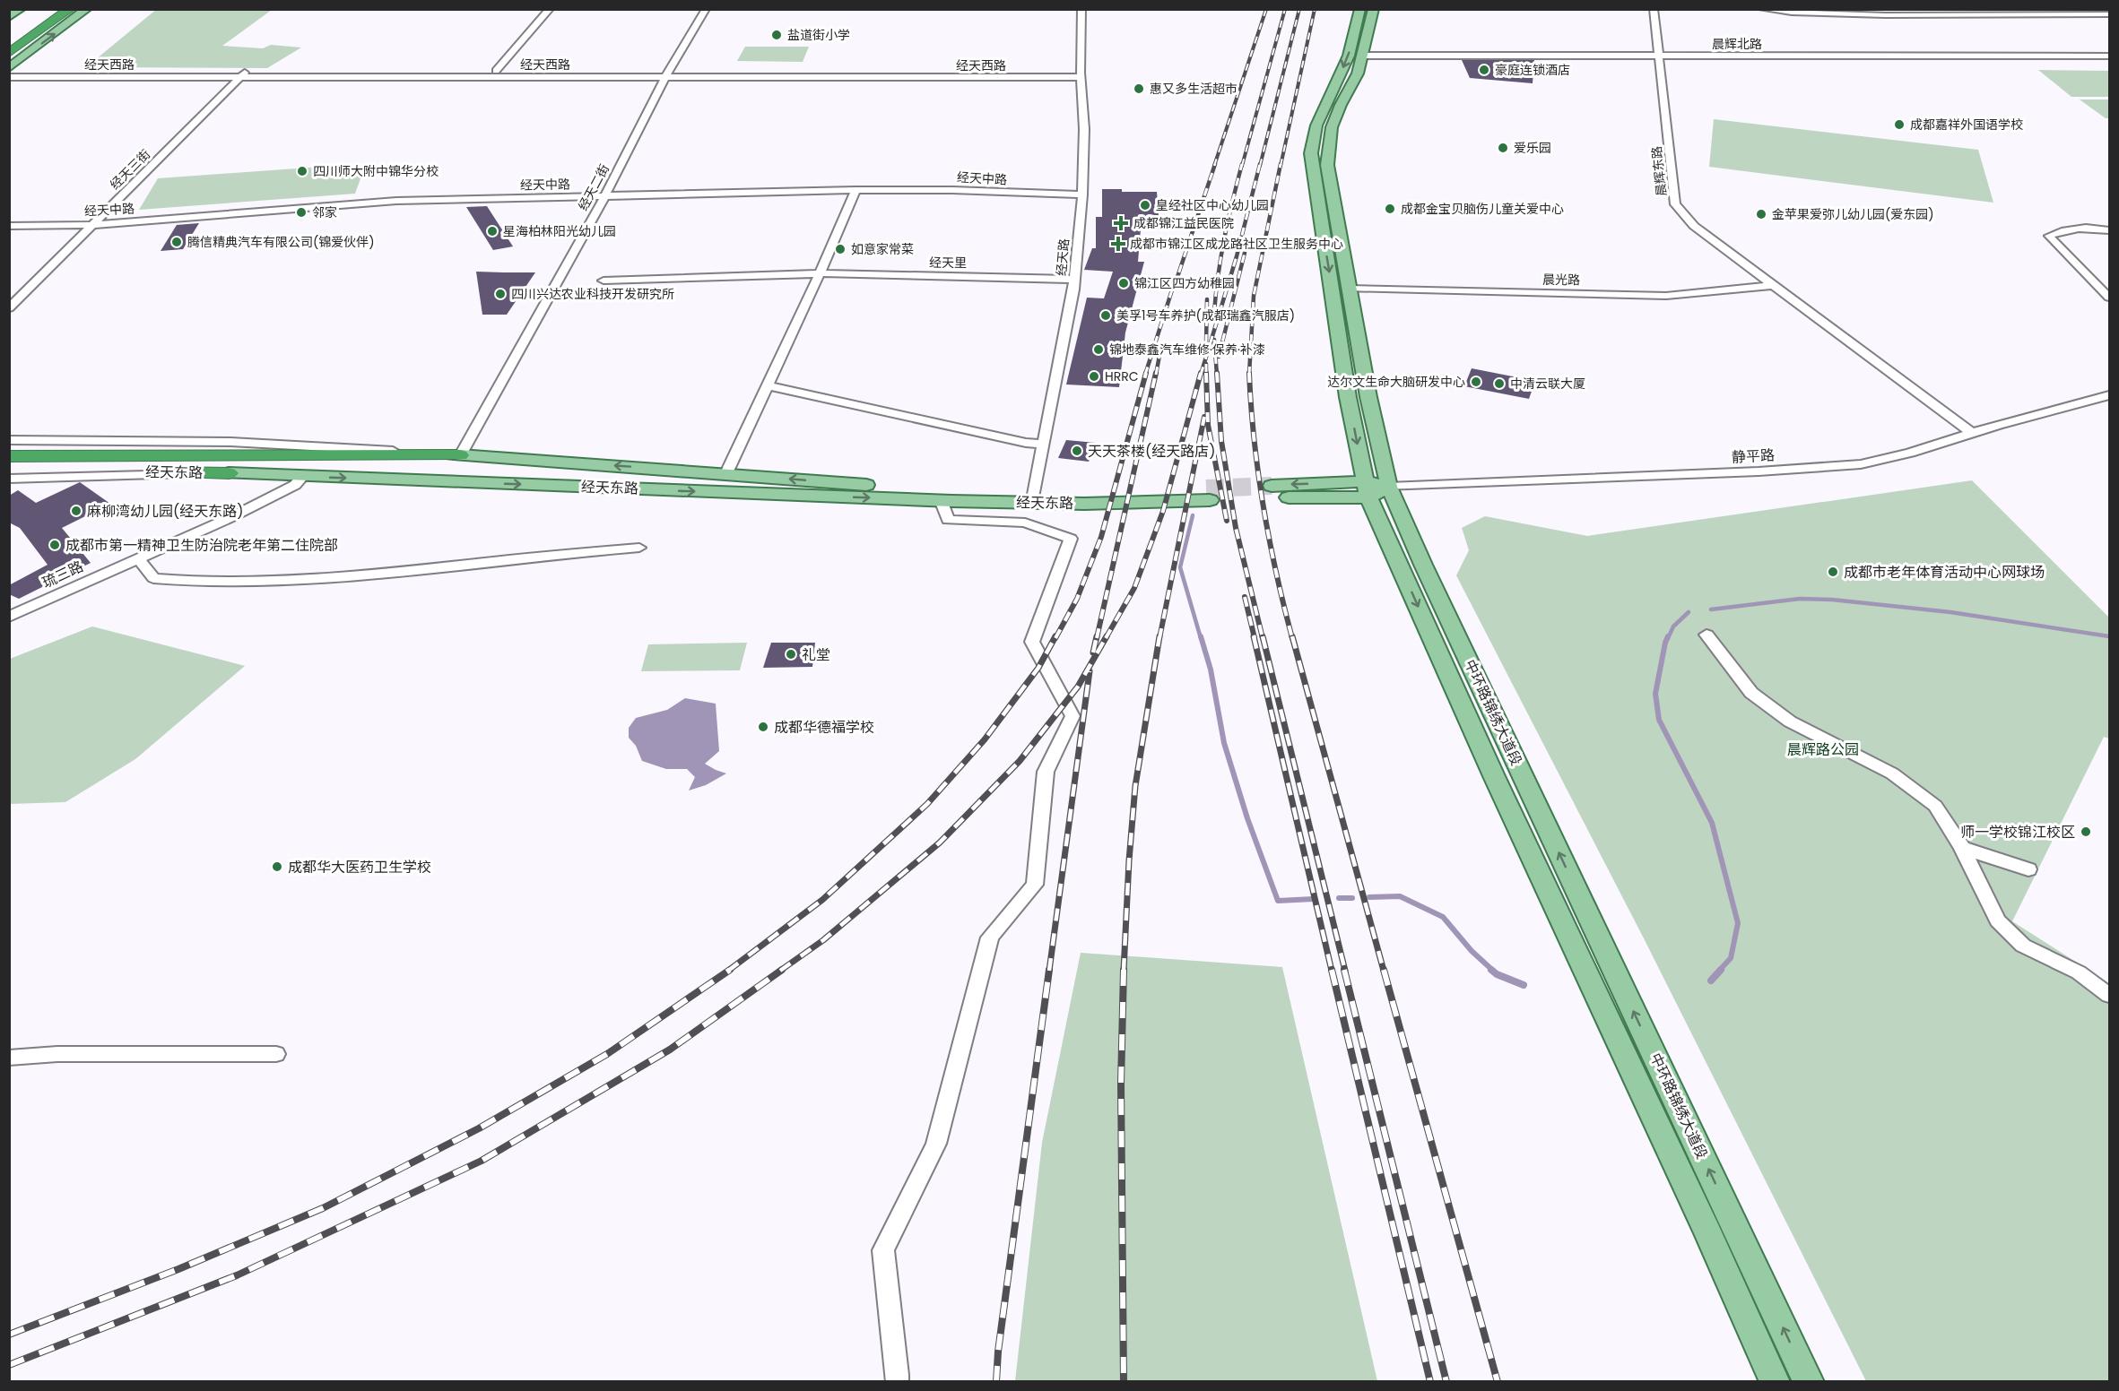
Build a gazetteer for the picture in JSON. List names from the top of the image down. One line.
{"streets":{"highway":["经天东路"],"main road":["中环路锦绣大道段"],"street":["晨辉北路","经天西路","经天三街","晨辉东路","经天中路","经天二街","经天路","经天里","晨光路","静平路","琉三路"]},"crossings":[["晨辉北路","晨辉东路"],["晨辉北路","中环路锦绣大道段"],["经天西路","经天三街"],["经天西路","经天二街"],["经天西路","经天路"],["经天三街","经天中路"],["晨辉东路","晨光路"],["晨辉东路","静平路"],["经天中路","经天二街"],["经天中路","经天路"],["经天二街","经天东路"],["经天路","经天里"],["经天路","经天东路"],["晨光路","中环路锦绣大道段"],["静平路","中环路锦绣大道段"],["经天东路","琉三路"]],"parks":["晨辉路公园"],"places":{"other":["盐道街小学","豪庭连锁酒店","惠又多生活超市","成都嘉祥外国语学校","爱乐园","四川师大附中锦华分校","皇经社区中心幼儿园","成都金宝贝脑伤儿童关爱中心","邻家","金苹果爱弥儿幼儿园(爱东园)","星海柏林阳光幼儿园","腾信精典汽车有限公司(锦爱伙伴)","如意家常菜","锦江区四方幼稚园","四川兴达农业科技开发研究所","美孚1号车养护(成都瑞鑫汽服店)","锦地泰鑫汽车维修·保养·补漆","HRRC","达尔文生命大脑研发中心","中清云联大厦","天天茶楼(经天路店)","麻柳湾幼儿园(经天东路)","成都市第一精神卫生防治院老年第二住院部","成都市老年体育活动中心网球场","礼堂","成都华德福学校","师一学校锦江校区","成都华大医药卫生学校"],"health":["成都锦江益民医院","成都市锦江区成龙路社区卫生服务中心"]}}
